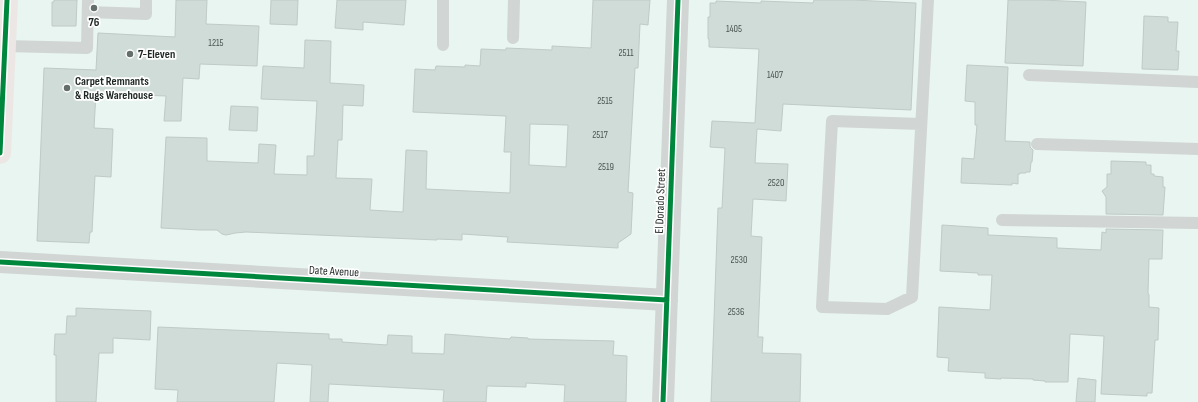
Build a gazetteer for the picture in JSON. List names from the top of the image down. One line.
{"streets":{"street":["El Dorado Street","Date Avenue"]},"crossings":[["El Dorado Street","Date Avenue"]],"places":["76","7-Eleven","Carpet Remnants & Rugs Warehouse"],"house_numbers":["1405","1215","2511","1407","2515","2517","2519","2520","2530","2536"]}
